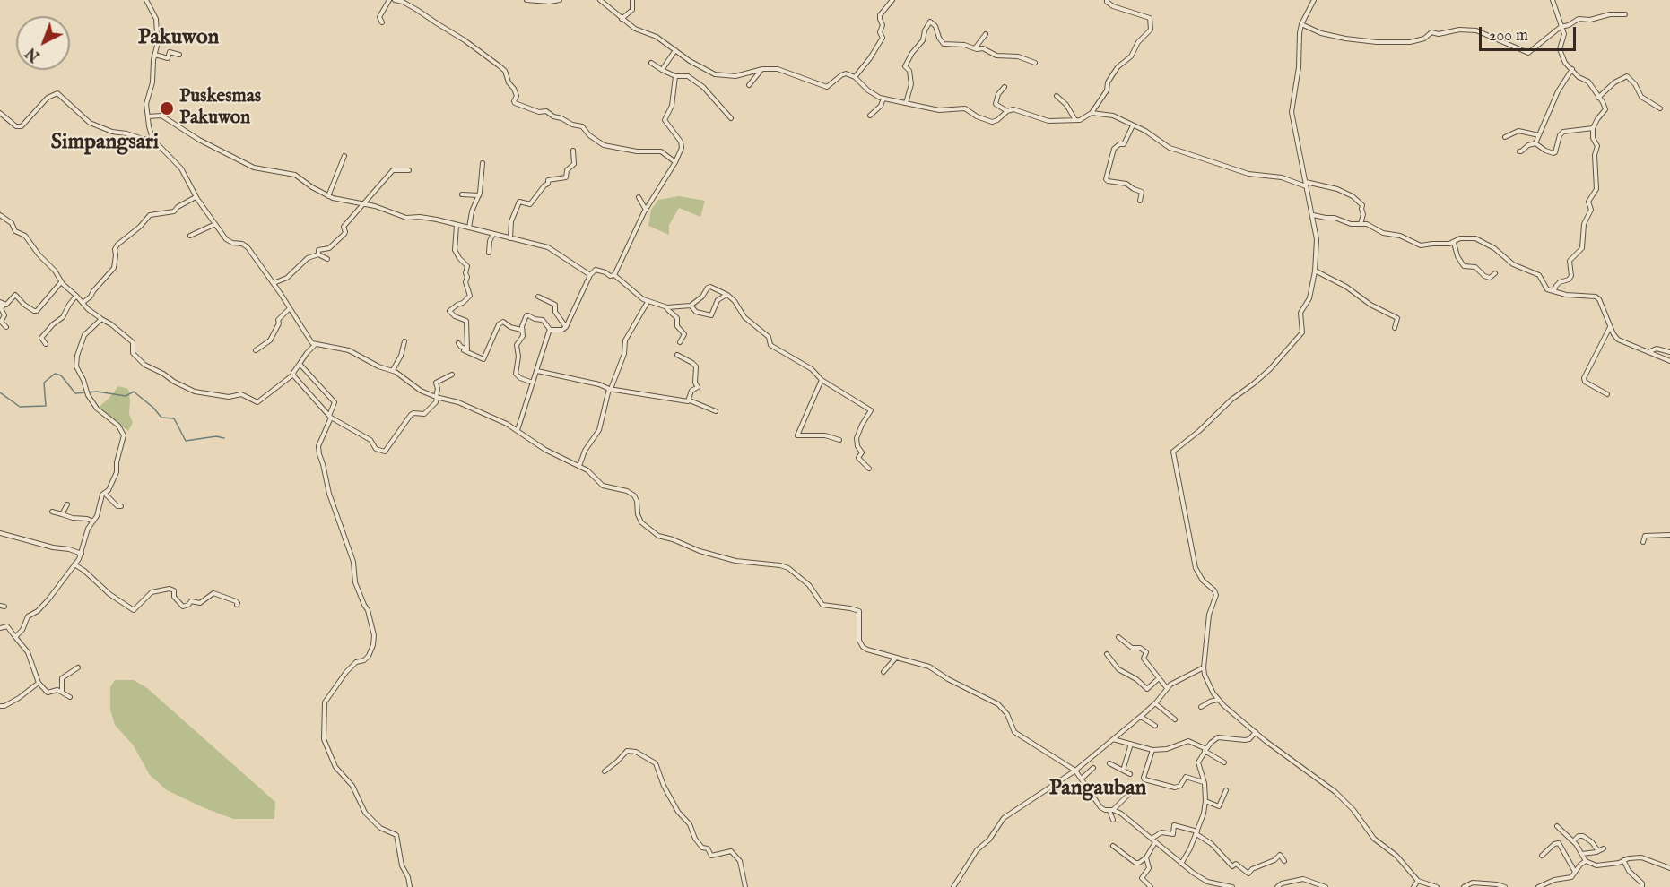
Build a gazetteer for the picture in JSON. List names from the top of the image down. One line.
{"districts":["Pakuwon","Simpangsari","Pangauban"],"places":["Puskesmas Pakuwon"],"scale_bar":"200 m","north":"bottom left"}
